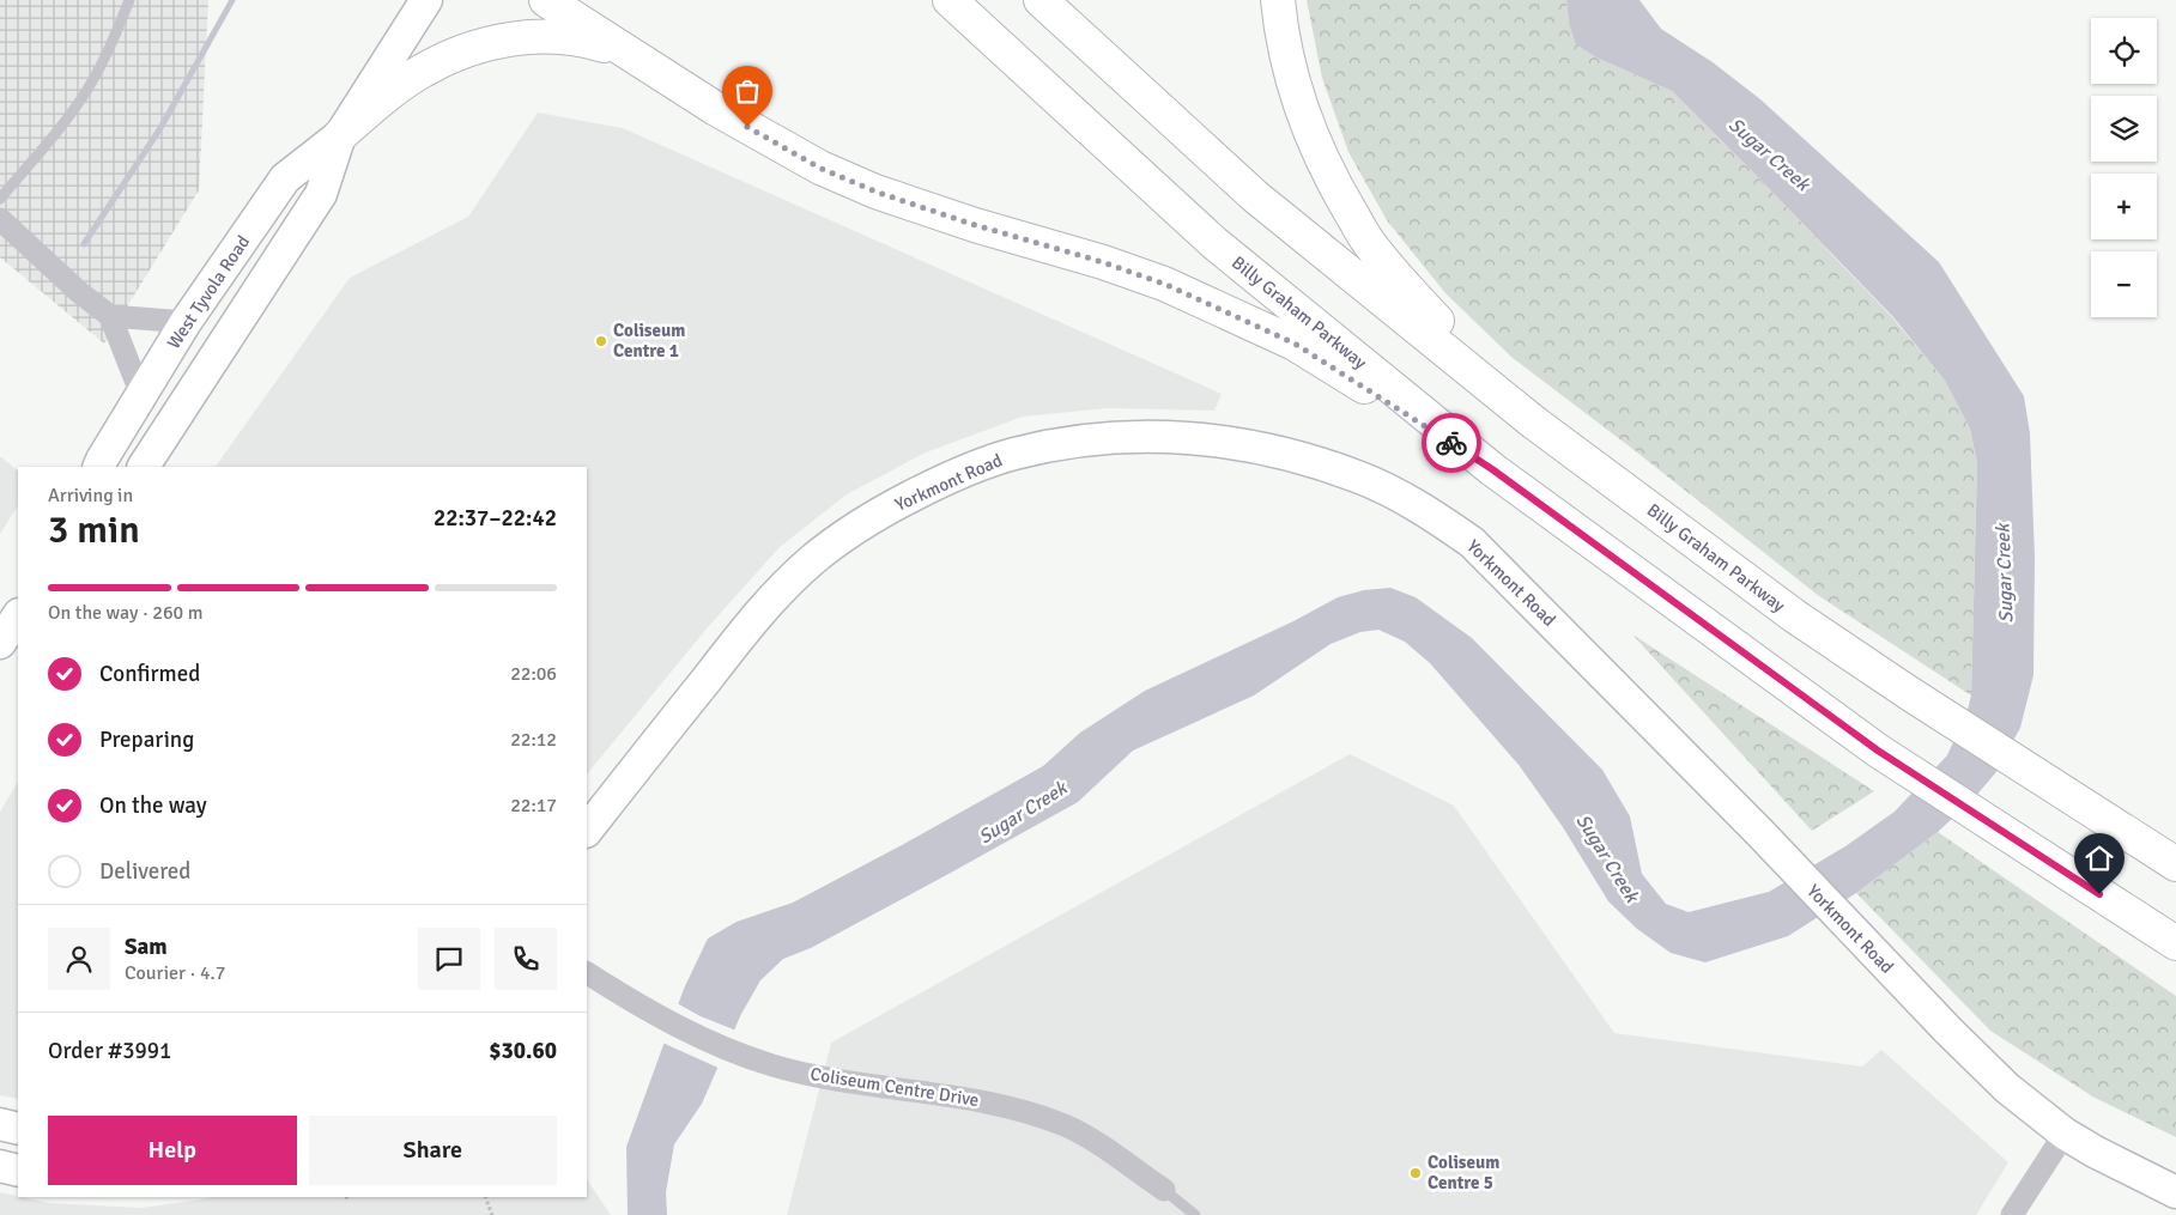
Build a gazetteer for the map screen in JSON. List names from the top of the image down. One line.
{"streets":{"highway":["Billy Graham Parkway"],"street":["West Tyvola Road","Yorkmont Road","Coliseum Centre Drive"]},"water":["Sugar Creek"],"places":["Coliseum Centre 1","Coliseum Centre 5"],"page":{"map_buttons":["+","−"],"heading":["3 min","Arriving in","22:37–22:42"],"panel":["Sam","Courier · 4.7","Order #3991","$30.60"],"bar":"On the way · 260 m","list":[["Confirmed","22:06"],["Preparing","22:12"],["On the way","22:17"],"Delivered"],"buttons":["Help","Share"]}}
